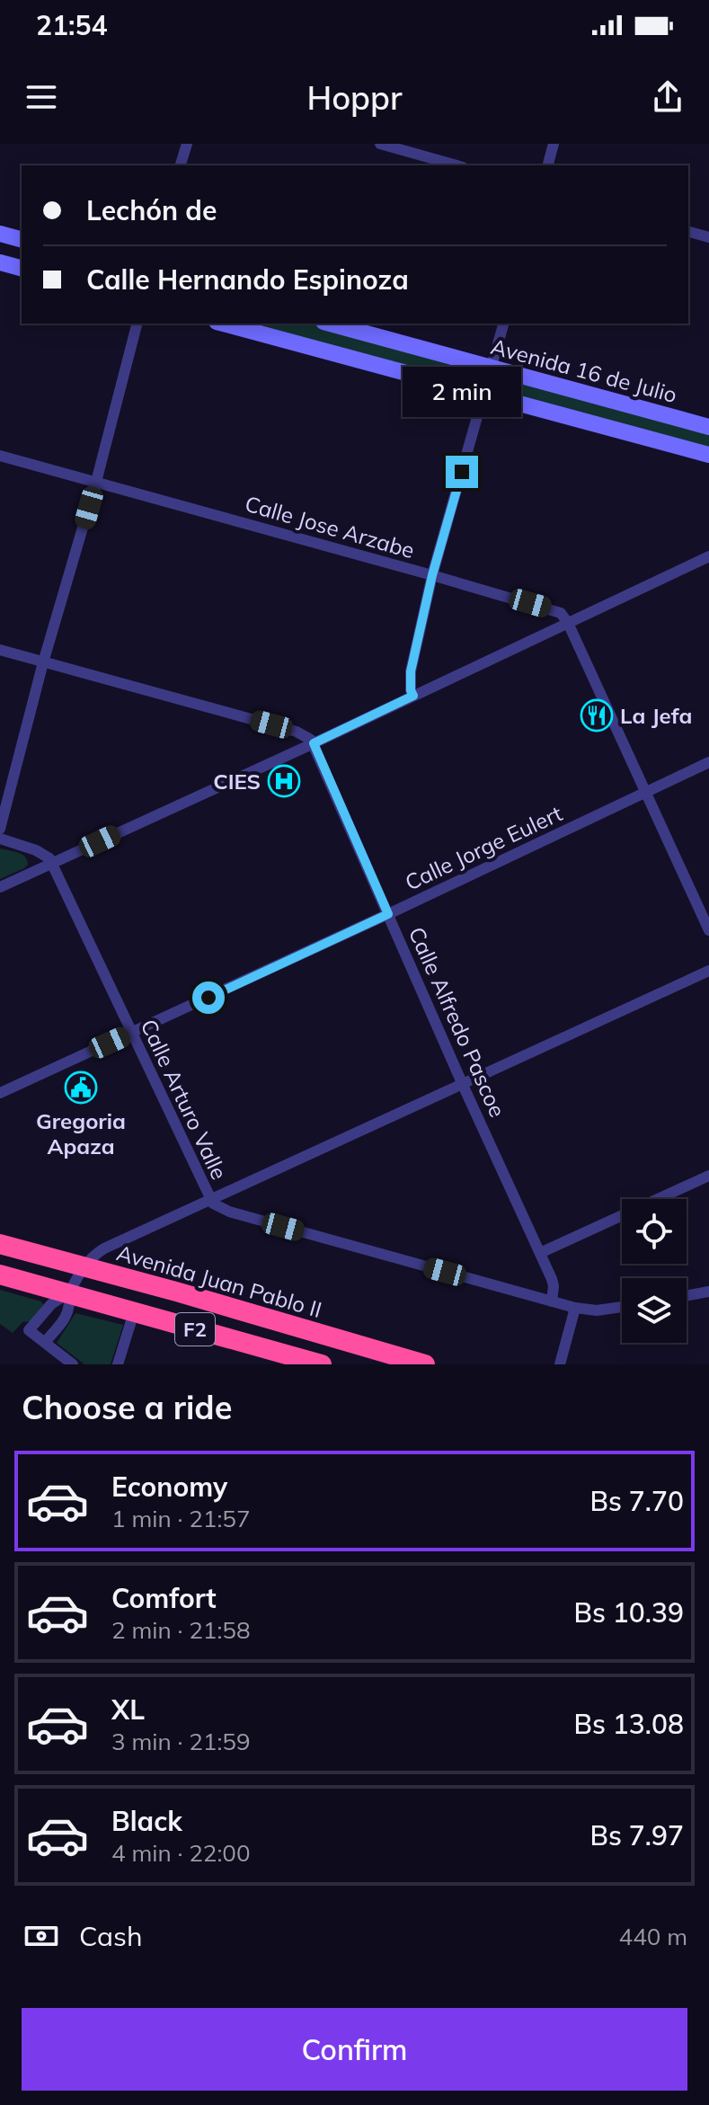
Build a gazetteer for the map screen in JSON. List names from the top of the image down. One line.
{"streets":{"highway":["Avenida Juan Pablo II","F2"],"street":["Avenida 16 de Julio","Calle Jose Arzabe","Calle Jorge Eulert","Calle Alfredo Pascoe","Calle Arturo Valle"]},"crossings":[["Calle Jorge Eulert","Calle Alfredo Pascoe"],["Calle Jorge Eulert","Calle Arturo Valle"],["Calle Alfredo Pascoe","Calle Arturo Valle"]],"places":{"restaurant":["La Jefa"],"hospital":["CIES"],"public building":["Gregoria Apaza"]},"page":{"status":"21:54","header":"Hoppr","banner":["Lechón de","Calle Hernando Espinoza"],"bubble":"2 min","heading":"Choose a ride","list":[{"name":"Economy","note":"1 min · 21:57","value":"Bs 7.70"},{"name":"Comfort","note":"2 min · 21:58","value":"Bs 10.39"},{"name":"XL","note":"3 min · 21:59","value":"Bs 13.08"},{"name":"Black","note":"4 min · 22:00","value":"Bs 7.97"}],"pay":["Cash","440 m"],"buttons":"Confirm"}}
